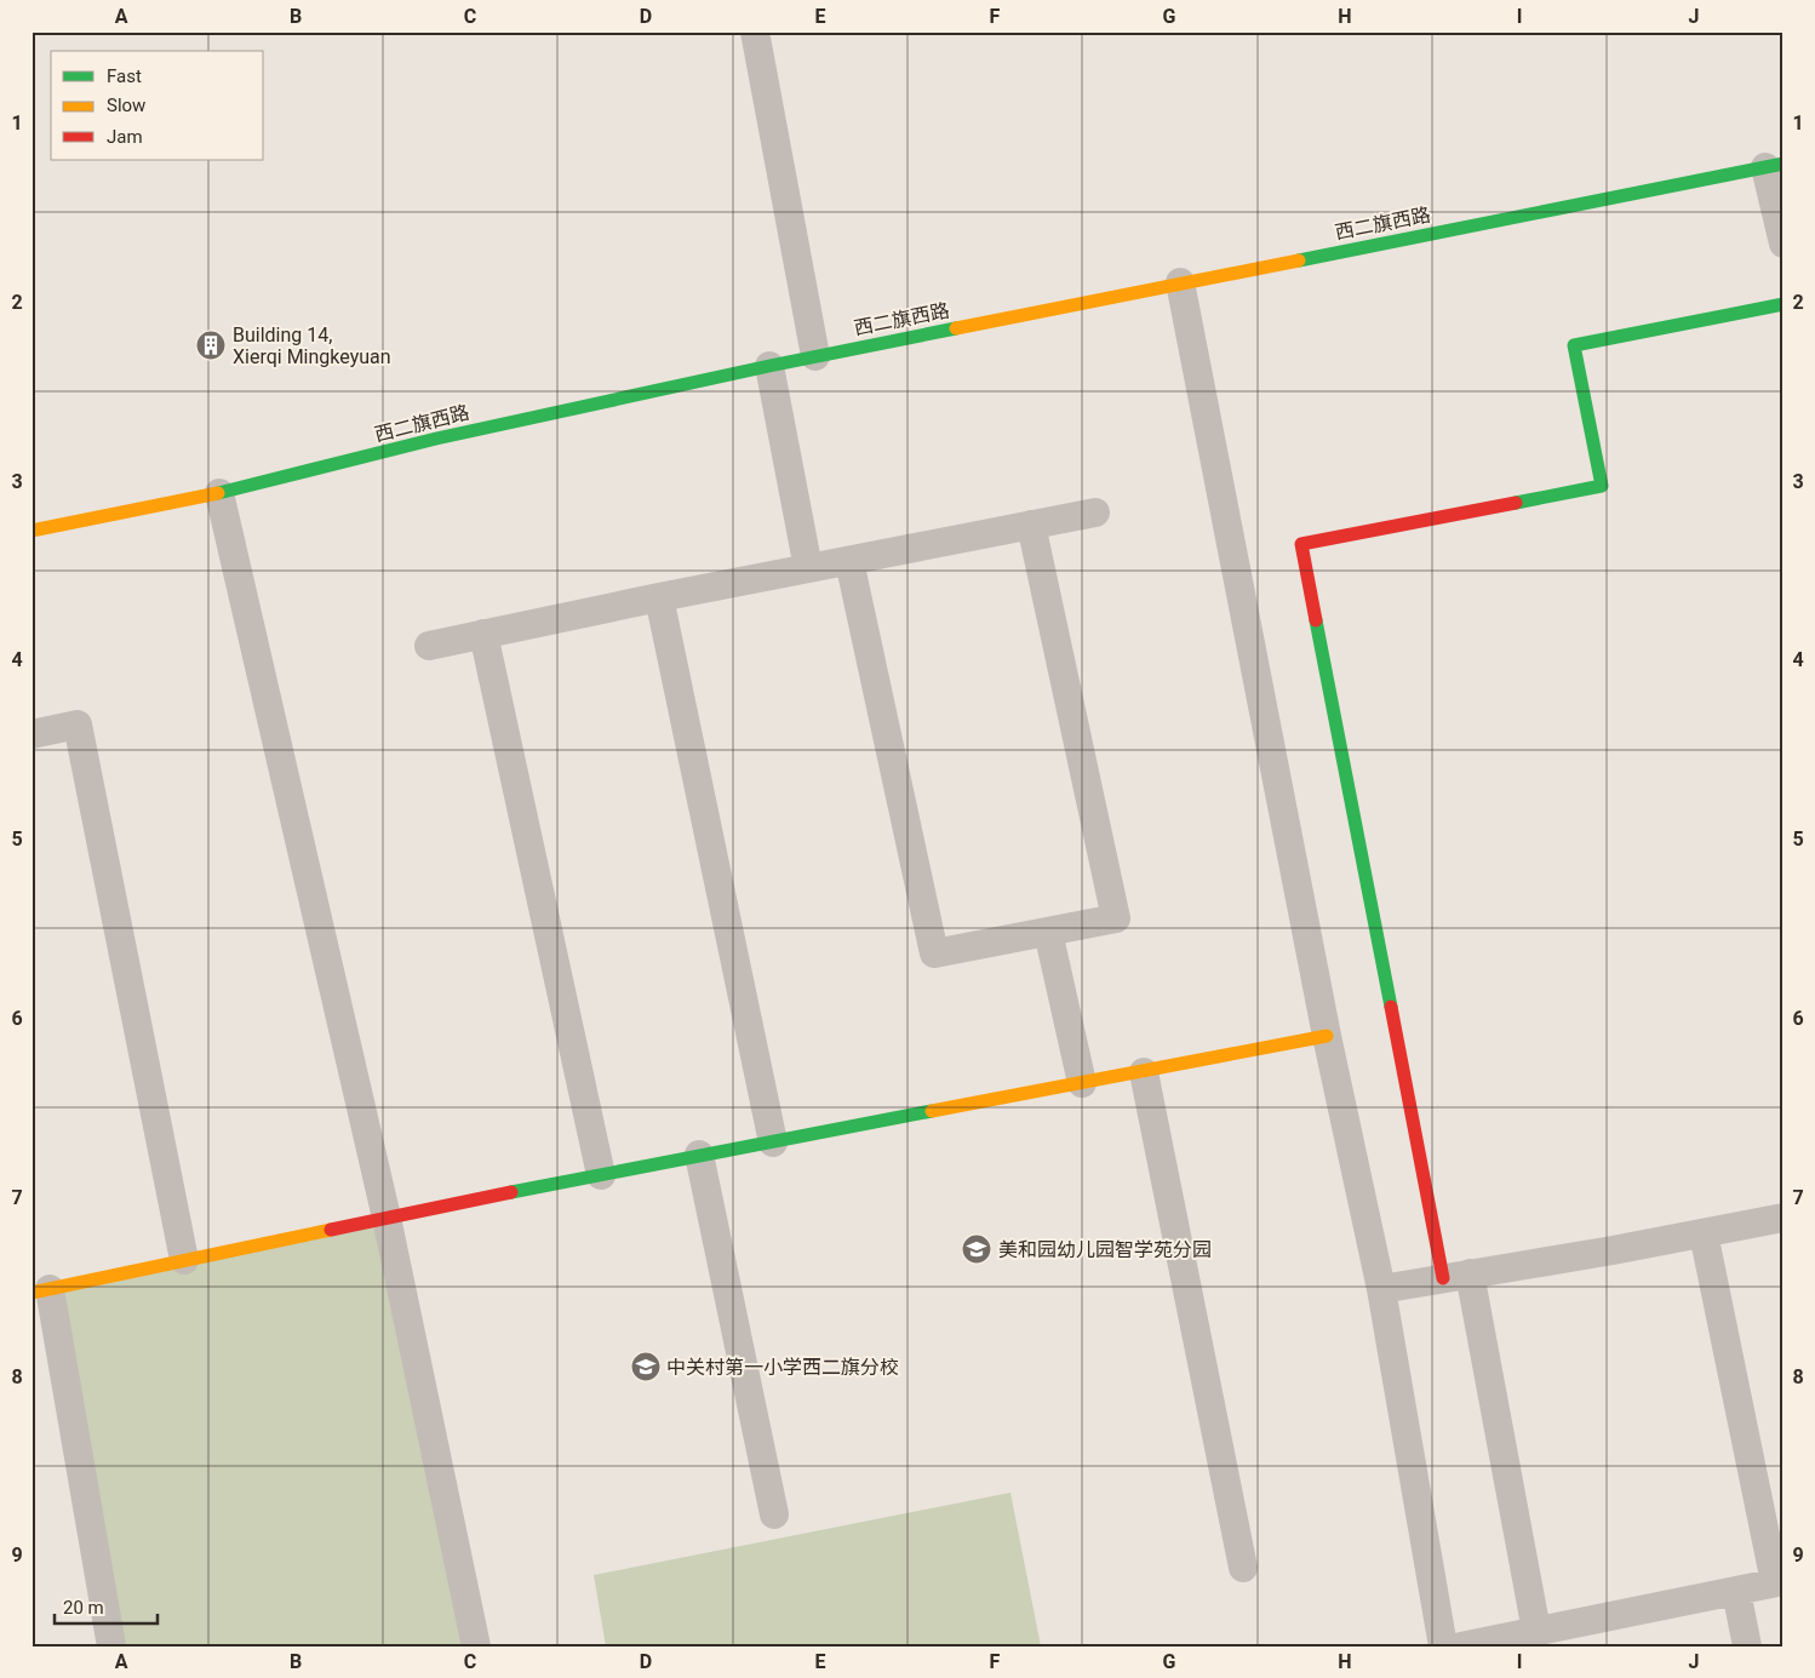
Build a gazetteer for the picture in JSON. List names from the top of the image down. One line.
{"streets":{"street":["西二旗西路"]},"places":{"building":["Building 14, Xierqi Mingkeyuan"],"school or university":["美和园幼儿园智学苑分园","中关村第一小学西二旗分校"]},"legend":["Fast","Slow","Jam"],"scale_bar":"20 m","grid":{"columns":["A","B","C","D","E","F","G","H","I","J"],"rows":["1","2","3","4","5","6","7","8","9"]}}
